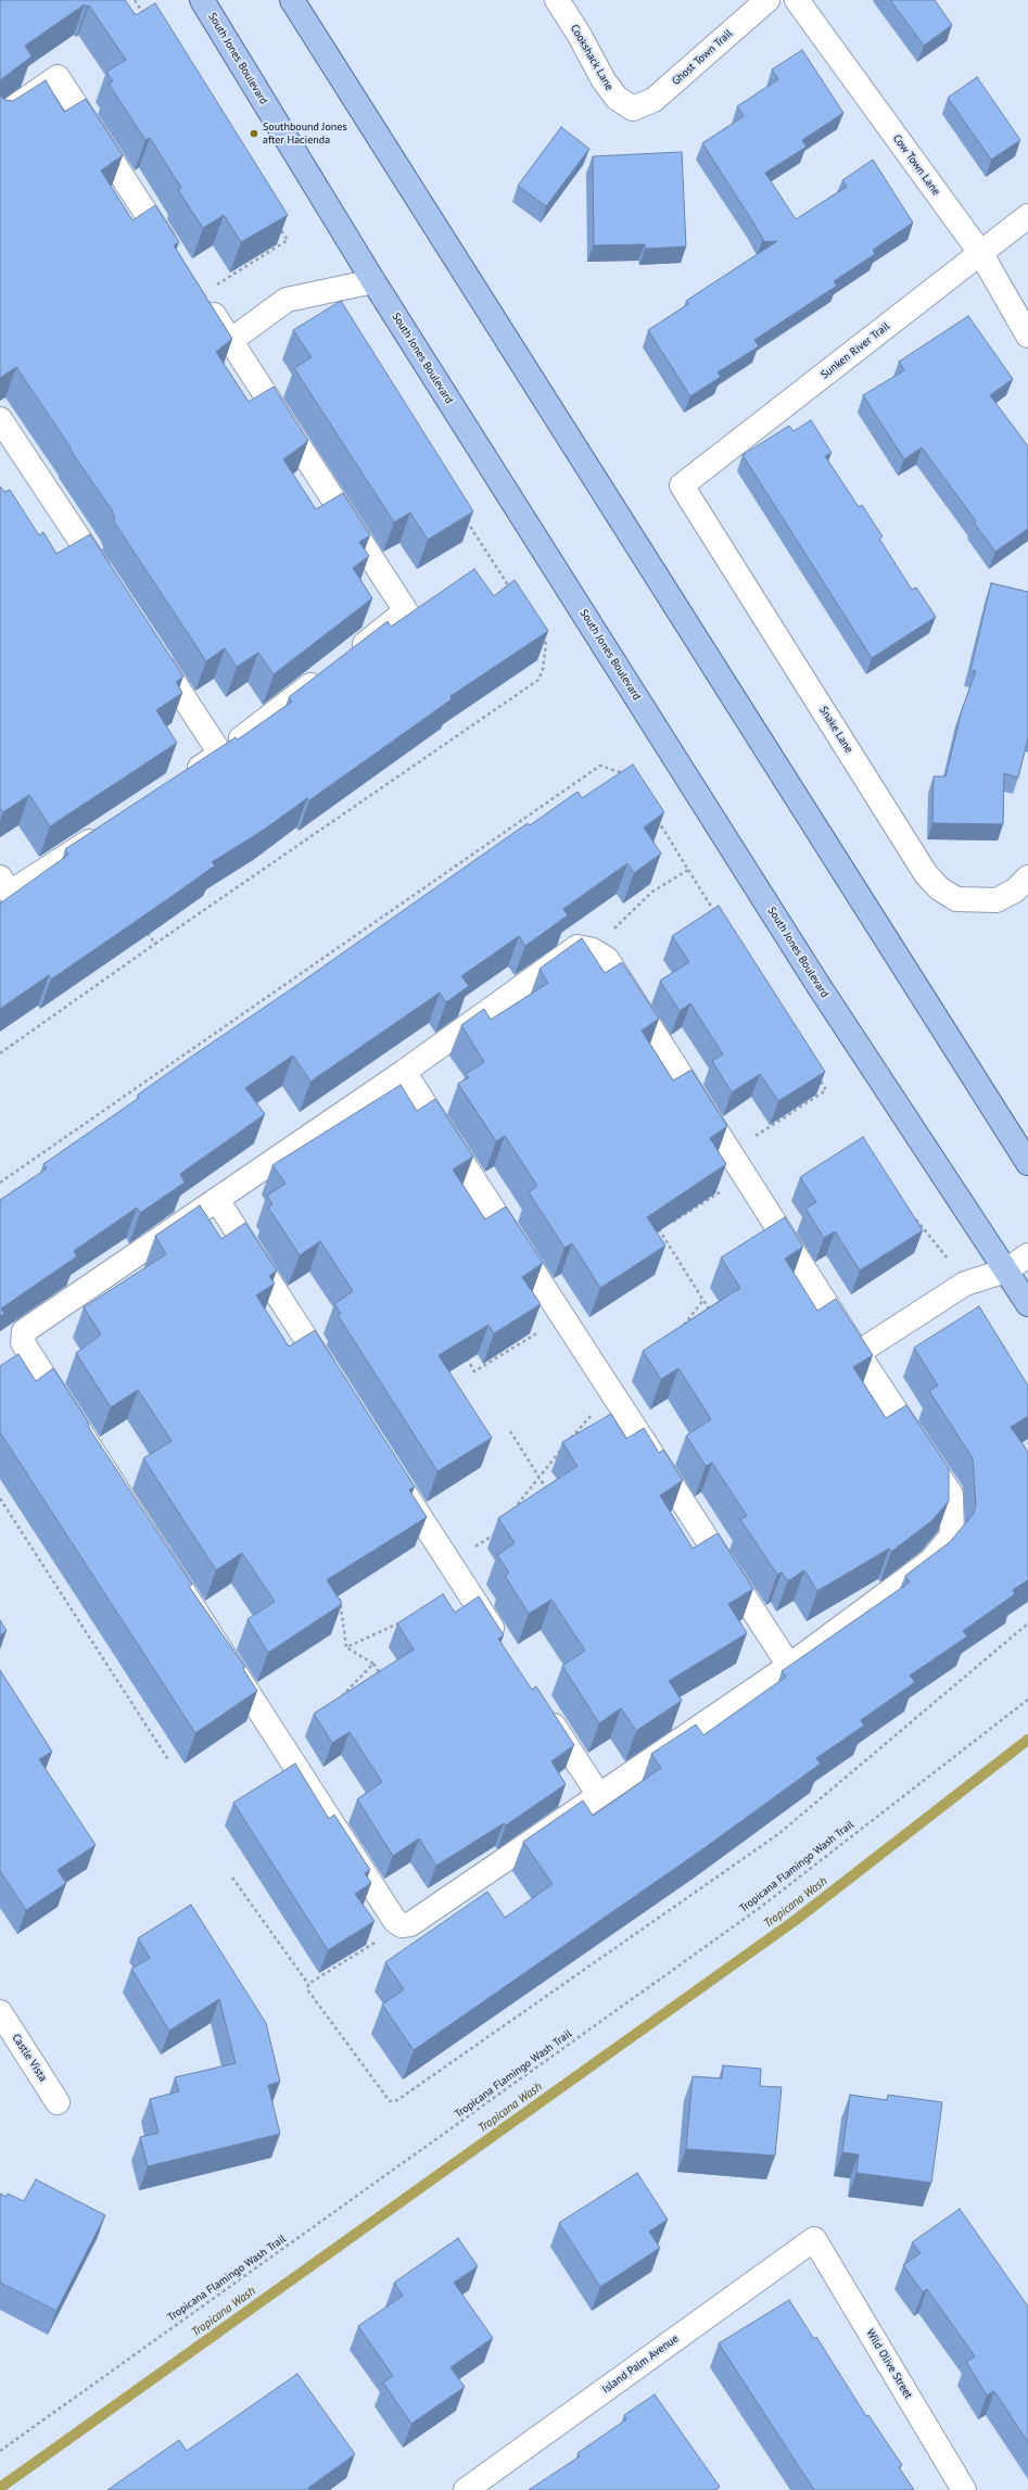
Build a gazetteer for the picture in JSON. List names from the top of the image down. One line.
{"streets":{"main road":["South Jones Boulevard"],"street":["Cookshack Lane","Ghost Town Trail","Cow Town Lane","Sunken River Trail","Snake Lane","Castle Vista","Island Palm Avenue","Wild Olive Street"],"path":["Tropicana Flamingo Wash Trail"]},"crossings":[["Cookshack Lane","Ghost Town Trail"],["Cow Town Lane","Sunken River Trail"],["Sunken River Trail","Snake Lane"],["Island Palm Avenue","Wild Olive Street"]],"water":["Tropicana Wash"],"places":["Southbound Jones after Hacienda"]}
